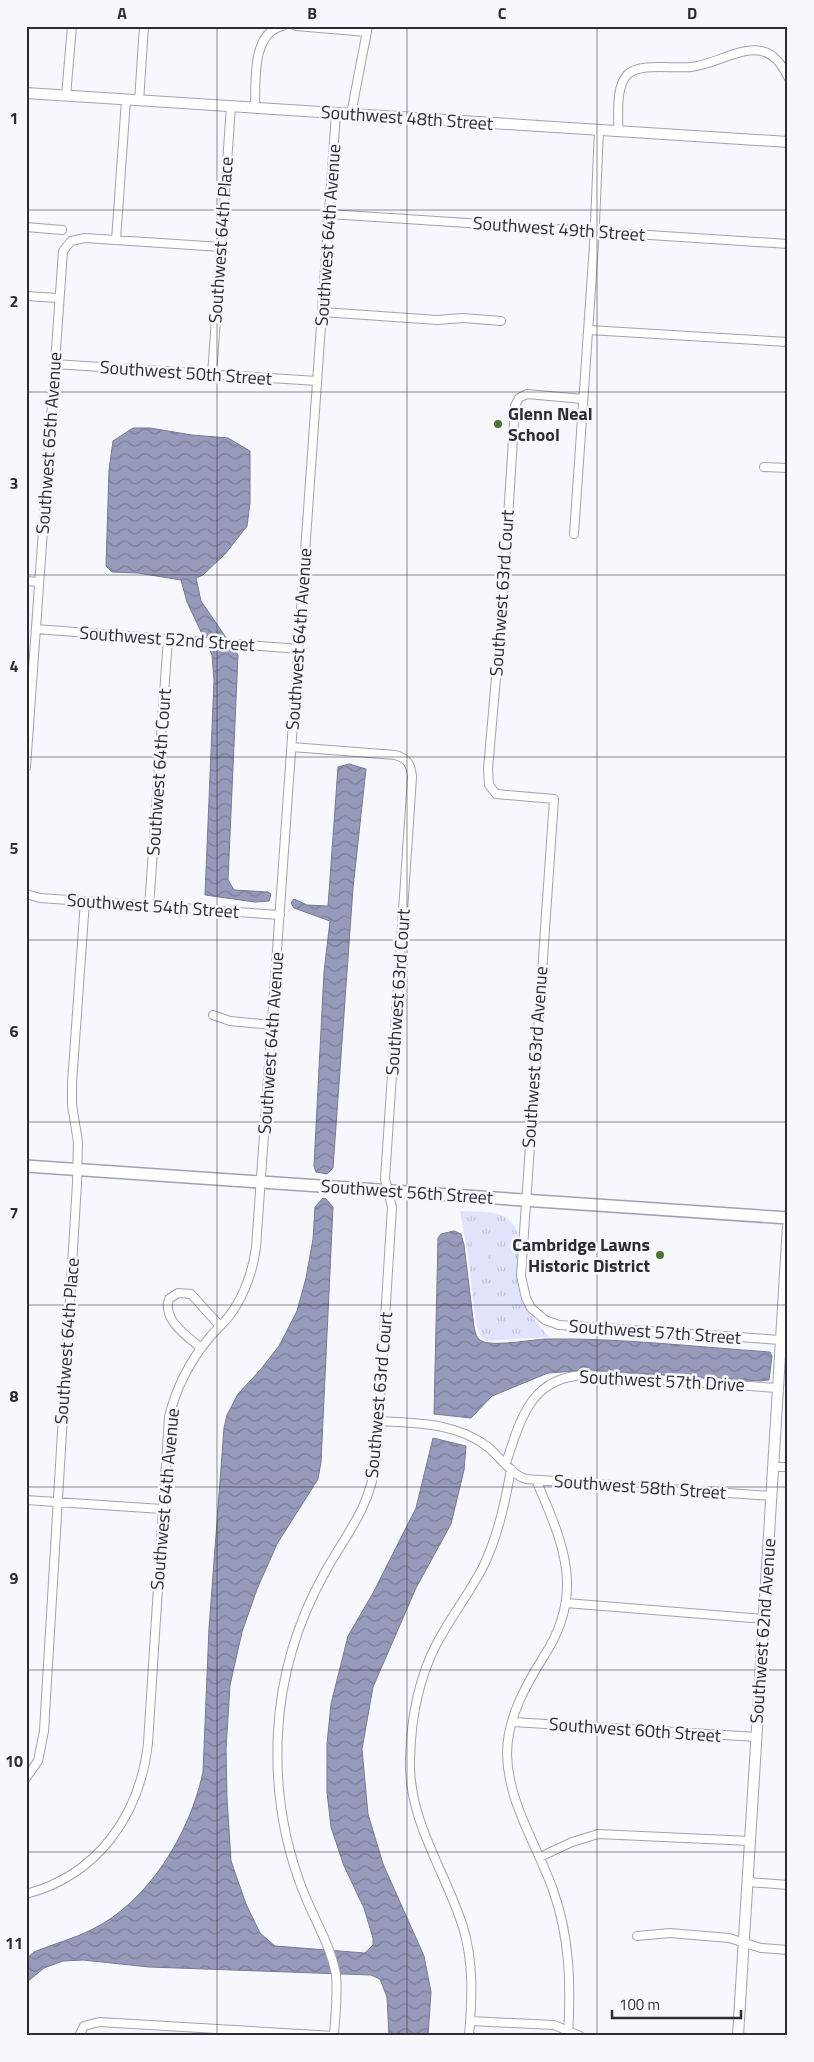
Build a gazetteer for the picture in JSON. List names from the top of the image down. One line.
{"streets":{"main road":["Southwest 56th Street"],"street":["Southwest 48th Street","Southwest 49th Street","Southwest 64th Avenue","Southwest 64th Place","Southwest 50th Street","Southwest 65th Avenue","Southwest 63rd Court","Southwest 52nd Street","Southwest 64th Court","Southwest 54th Street","Southwest 63rd Avenue","Southwest 57th Street","Southwest 57th Drive","Southwest 58th Street","Southwest 62nd Avenue","Southwest 60th Street"]},"crossings":[["Southwest 48th Street","Southwest 64th Avenue"],["Southwest 48th Street","Southwest 64th Place"],["Southwest 49th Street","Southwest 64th Avenue"],["Southwest 64th Avenue","Southwest 50th Street"],["Southwest 64th Avenue","Southwest 63rd Court"],["Southwest 64th Avenue","Southwest 52nd Street"],["Southwest 64th Avenue","Southwest 54th Street"],["Southwest 64th Avenue","Southwest 56th Street"],["Southwest 64th Place","Southwest 50th Street"],["Southwest 64th Place","Southwest 54th Street"],["Southwest 64th Place","Southwest 56th Street"],["Southwest 50th Street","Southwest 65th Avenue"],["Southwest 65th Avenue","Southwest 52nd Street"],["Southwest 63rd Court","Southwest 63rd Avenue"],["Southwest 63rd Court","Southwest 56th Street"],["Southwest 63rd Court","Southwest 58th Street"],["Southwest 52nd Street","Southwest 64th Court"],["Southwest 64th Court","Southwest 54th Street"],["Southwest 63rd Avenue","Southwest 56th Street"],["Southwest 63rd Avenue","Southwest 57th Street"],["Southwest 57th Street","Southwest 62nd Avenue"],["Southwest 57th Drive","Southwest 58th Street"],["Southwest 57th Drive","Southwest 62nd Avenue"],["Southwest 58th Street","Southwest 62nd Avenue"],["Southwest 62nd Avenue","Southwest 60th Street"]],"places":["Glenn Neal School","Cambridge Lawns Historic District"],"scale_bar":"100 m","grid":{"columns":["A","B","C","D"],"rows":["1","2","3","4","5","6","7","8","9","10","11"]}}
